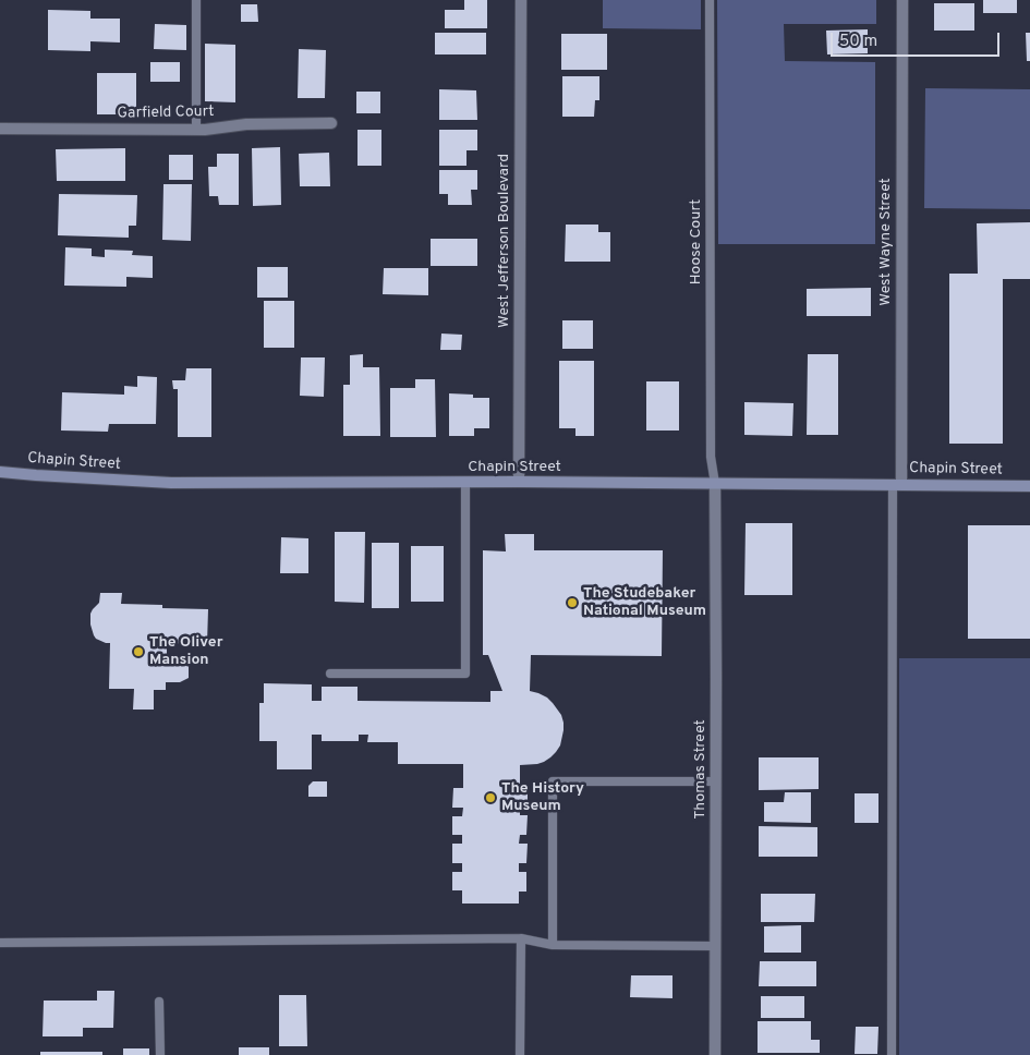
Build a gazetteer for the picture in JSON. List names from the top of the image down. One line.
{"streets":{"main road":["Chapin Street"],"street":["Garfield Court","West Jefferson Boulevard","West Wayne Street","Thomas Street"],"lane":["Hoose Court"]},"crossings":[["West Jefferson Boulevard","Chapin Street"],["Hoose Court","Chapin Street"],["Hoose Court","Thomas Street"],["West Wayne Street","Chapin Street"],["Chapin Street","Thomas Street"]],"places":["The Studebaker National Museum","The Oliver Mansion","The History Museum"],"scale_bar":"50 m"}
